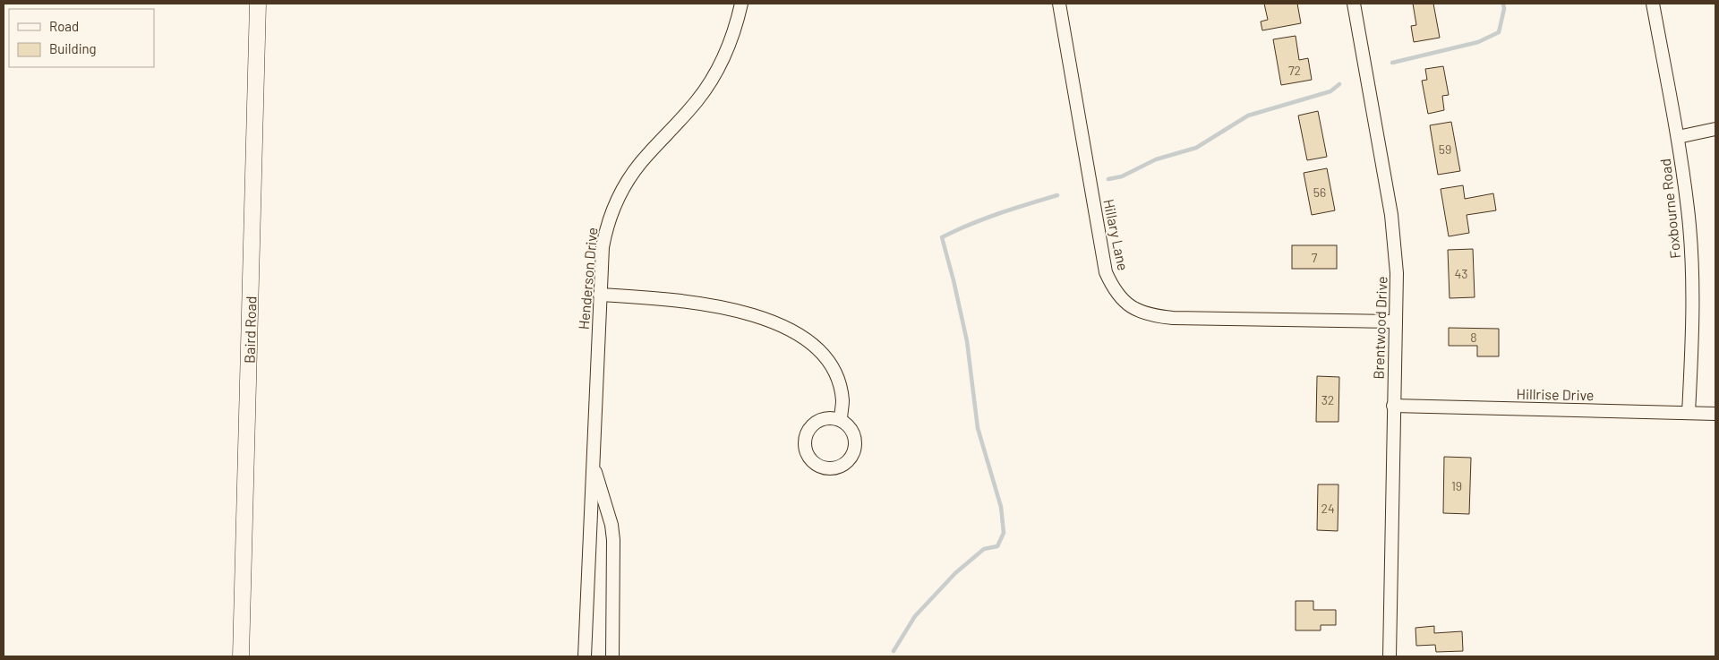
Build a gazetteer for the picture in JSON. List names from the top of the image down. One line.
{"streets":{"street":["Foxbourne Road","Hillary Lane","Henderson Drive","Brentwood Drive","Baird Road","Hillrise Drive"]},"crossings":[["Foxbourne Road","Hillrise Drive"],["Hillary Lane","Brentwood Drive"],["Brentwood Drive","Hillrise Drive"]],"house_numbers":["72","59","56","7","43","8","32","19","24"],"legend":["Road","Building"]}
